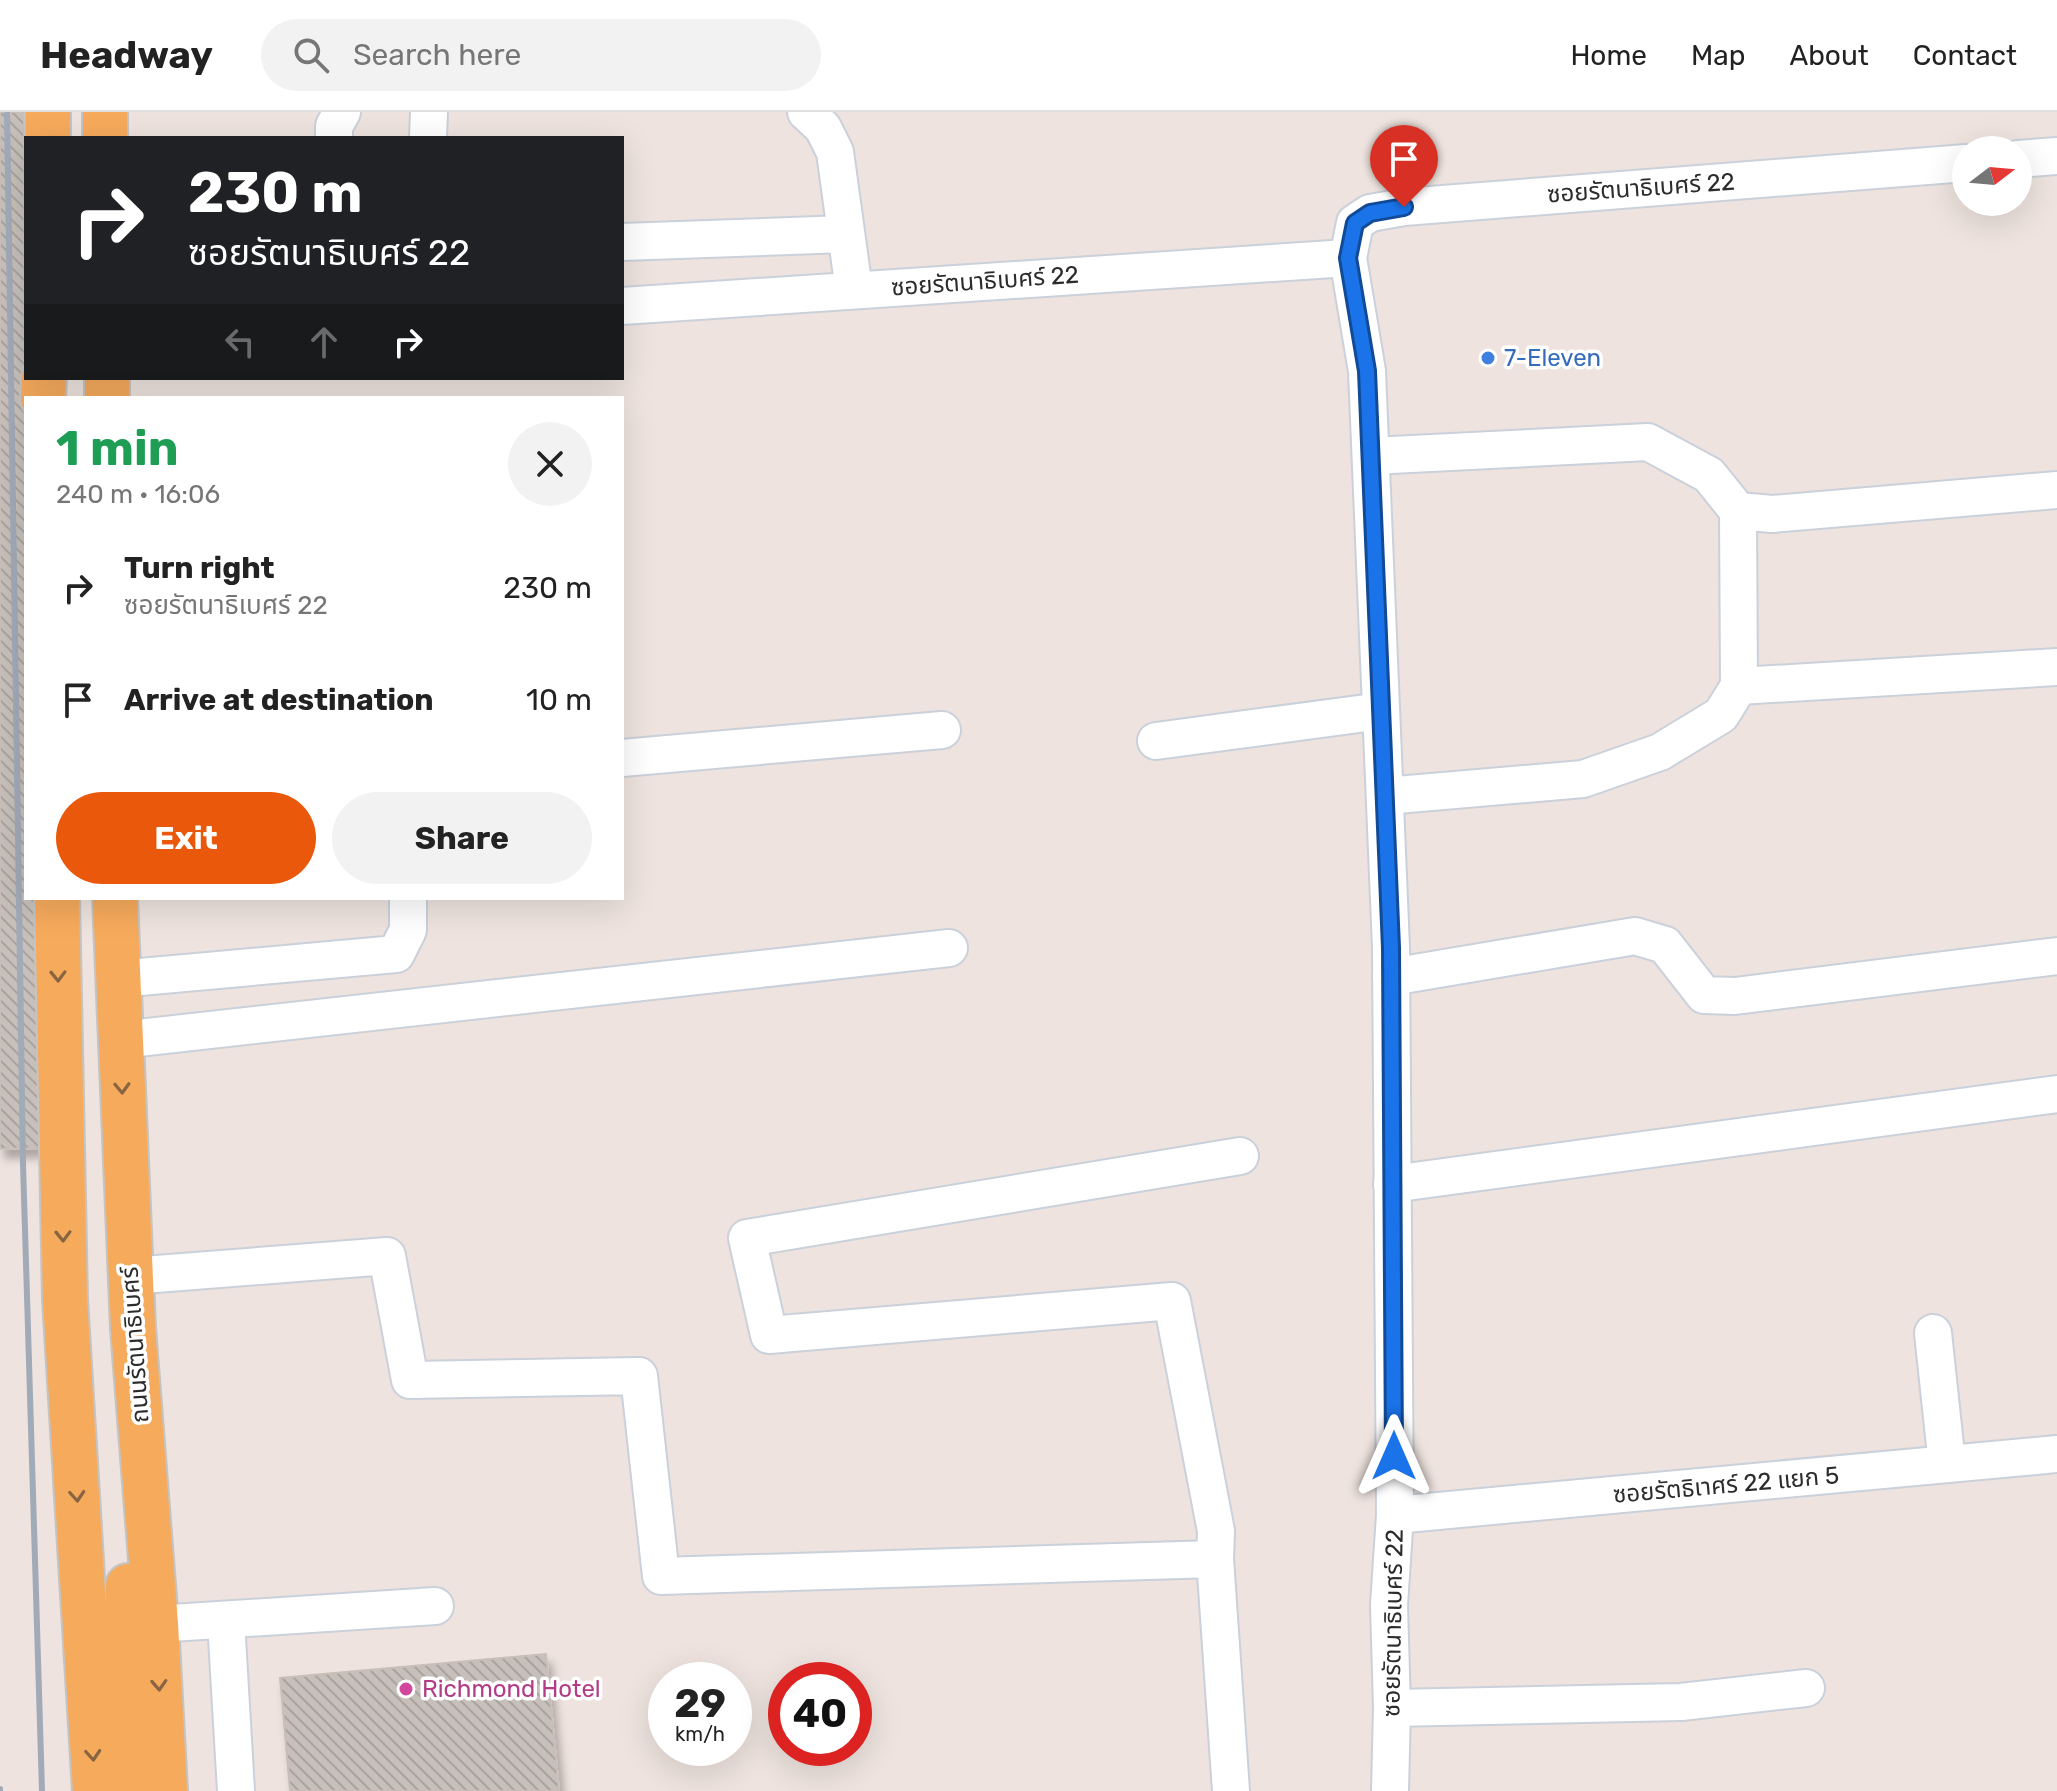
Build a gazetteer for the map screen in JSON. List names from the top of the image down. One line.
{"streets":{"main road":["ถนนรัตนาธิเบศร์"],"street":["ซอยรัตนาธิเบศร์ 22","ซอยรัตธิเาศร์ 22 แยก 5"]},"crossings":[["ซอยรัตนาธิเบศร์ 22","ซอยรัตธิเาศร์ 22 แยก 5"]],"places":["7-Eleven","Richmond Hotel"],"north":"right","page":{"header":"Headway","search":"Search here","nav":["Home","Map","About","Contact"],"turn":["230 m","ซอยรัตนาธิเบศร์ 22"],"heading":["1 min","240 m · 16:06"],"list":[{"name":"Turn right","note":"ซอยรัตนาธิเบศร์ 22","value":"230 m"},{"name":"Arrive at destination","value":"10 m"}],"buttons":["Exit","Share"],"speed":"29 km/h","limit":"40"}}
